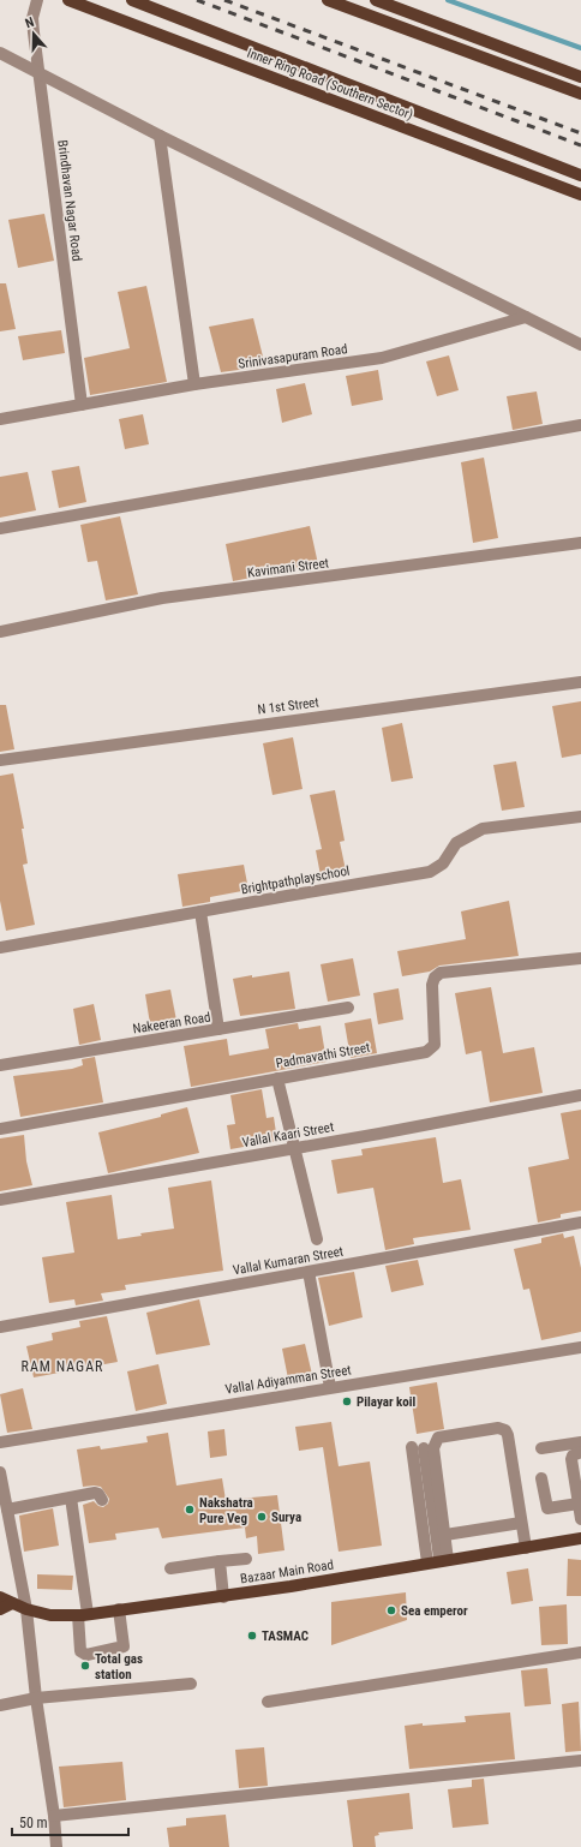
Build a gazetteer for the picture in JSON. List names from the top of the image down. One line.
{"streets":{"main road":["Inner Ring Road (Southern Sector)","Bazaar Main Road"],"street":["Brindhavan Nagar Road","Srinivasapuram Road","Kavimani Street","N 1st Street","Brightpathplayschool","Nakeeran Road","Padmavathi Street","Vallal Kaari Street","Vallal Kumaran Street","Vallal Adiyamman Street"]},"crossings":[["Brindhavan Nagar Road","Srinivasapuram Road"]],"districts":["RAM NAGAR"],"places":["Pilayar koil","Nakshatra Pure Veg","Surya","Sea emperor","TASMAC","Total gas station"],"scale_bar":"50 m","north":"top"}
